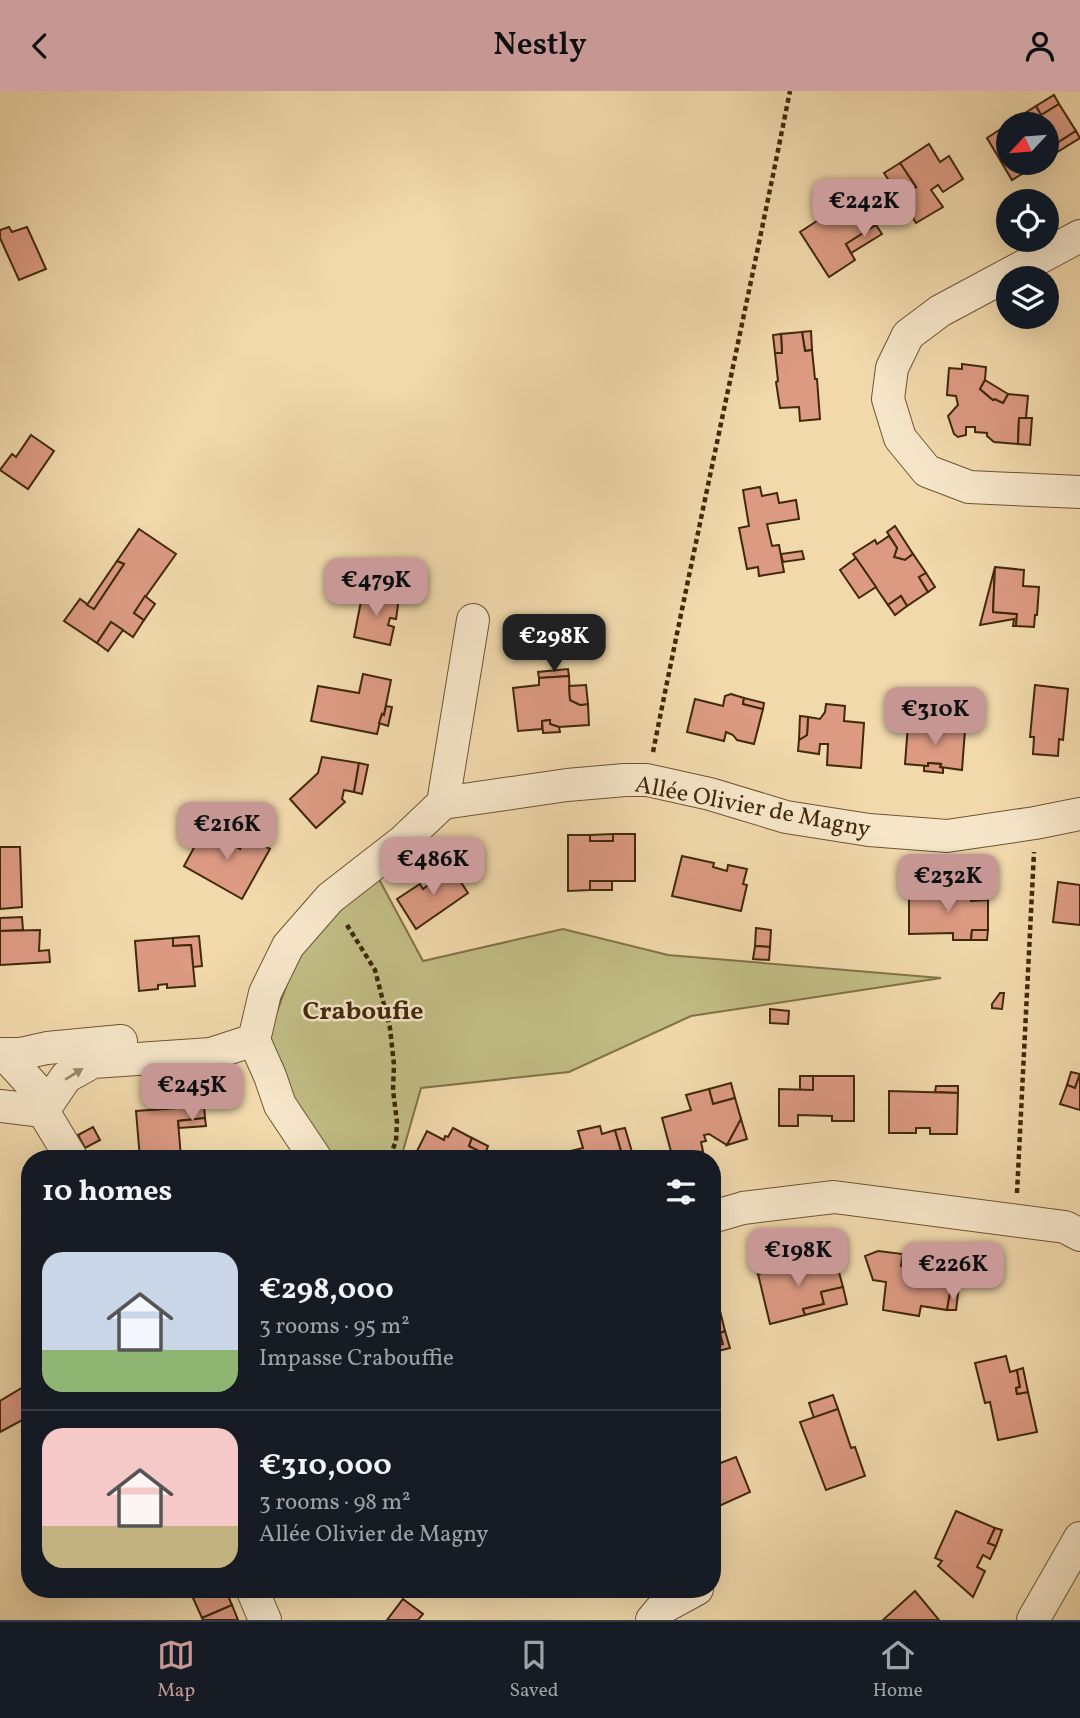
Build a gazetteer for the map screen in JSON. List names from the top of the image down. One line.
{"streets":{"street":["Allée Olivier de Magny"]},"districts":["Craboufie"],"north":"bottom left","page":{"header":"Nestly","price":["€242K","€479K","€298K","€310K","€216K","€486K","€232K","€245K","€198K","€226K"],"heading":"10 homes","list":[{"name":"€298,000","note":"3 rooms · 95 m² · Impasse Crabouffie"},{"name":"€310,000","note":"3 rooms · 98 m² · Allée Olivier de Magny"}],"tabs":["Map","Saved","Home"]}}
